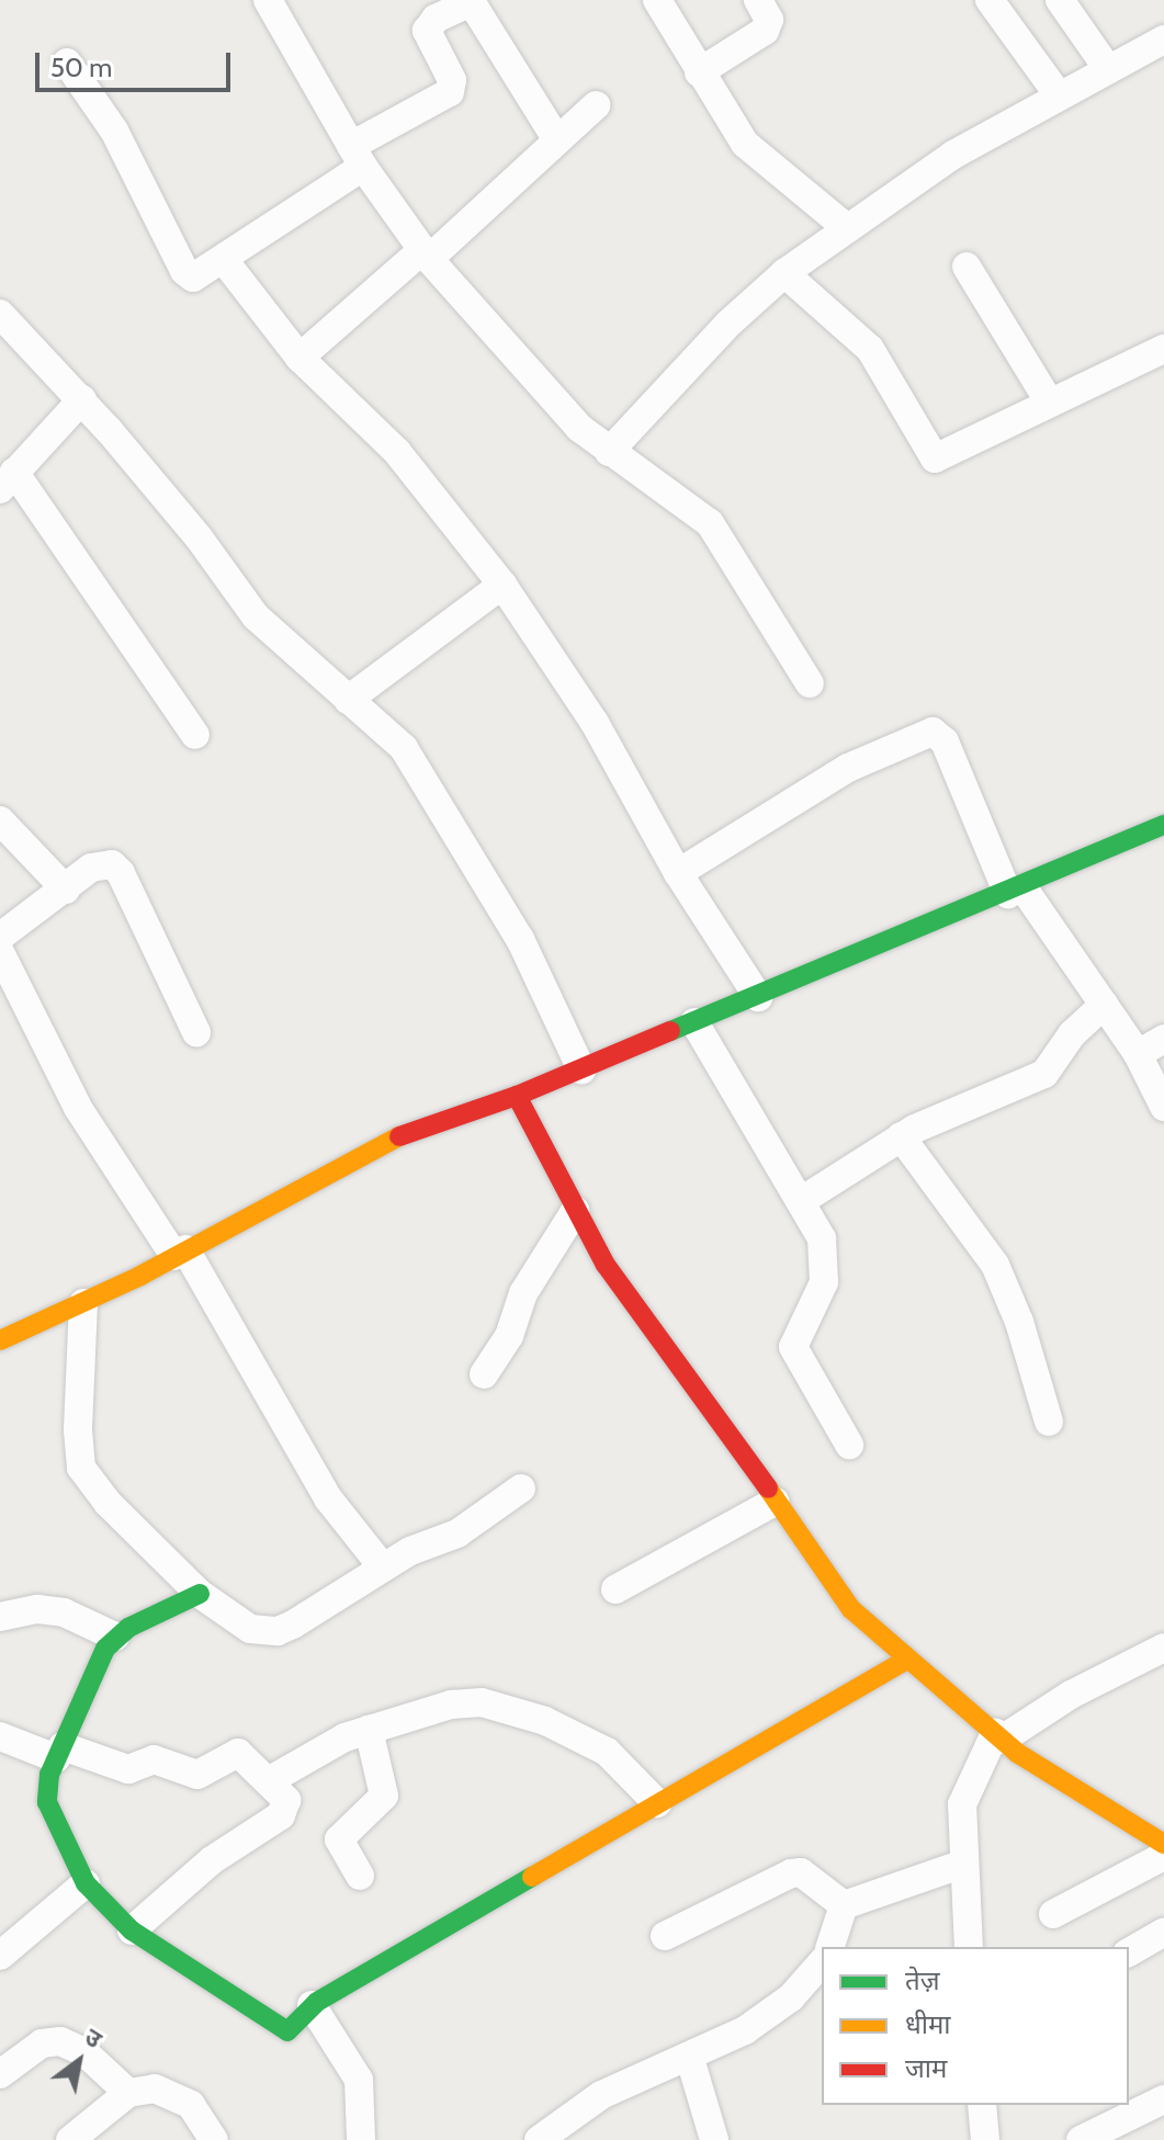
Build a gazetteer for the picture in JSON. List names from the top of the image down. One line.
{"legend":["तेज़","धीमा","जाम"],"scale_bar":"50 m","north":"top right"}
